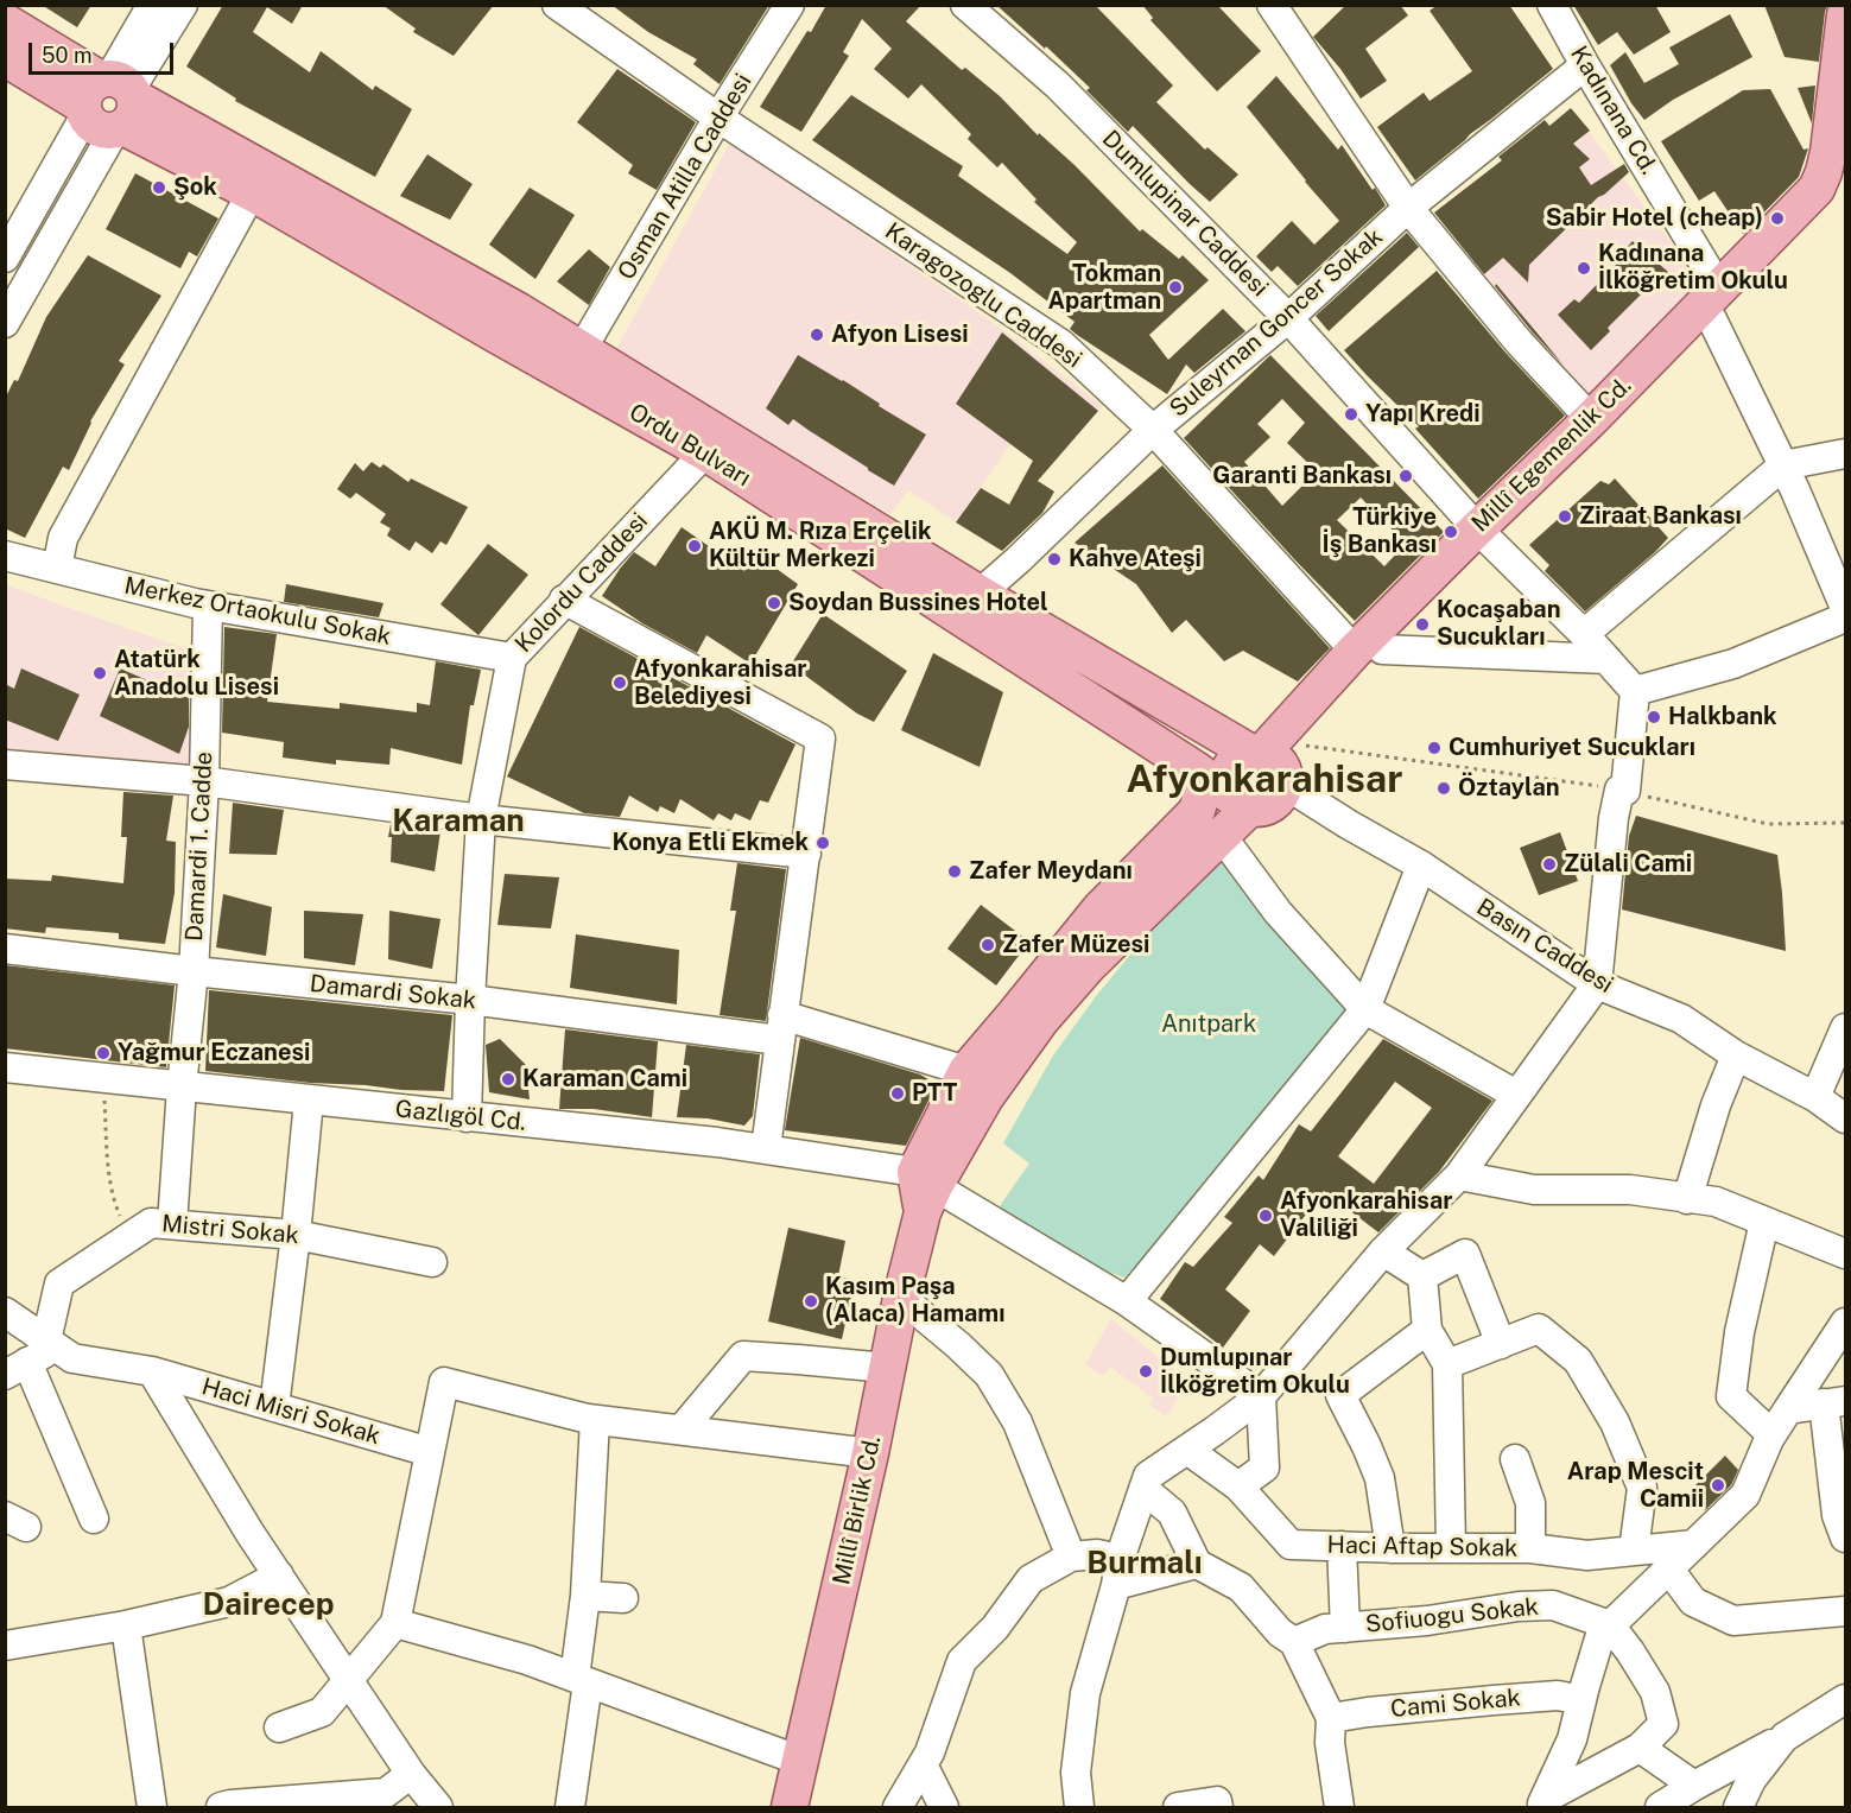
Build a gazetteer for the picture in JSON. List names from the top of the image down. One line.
{"streets":{"main road":["Ordu Bulvarı","Millî Egemenlik Cd.","Millî Birlik Cd."],"street":["Kadınana Cd.","Osman Atilla Caddesi","Dumlupinar Caddesi","Karagozoglu Caddesi","Suleyrnan Goncer Sokak","Kolordu Caddesi","Merkez Ortaokulu Sokak","Damardi 1. Cadde","Basın Caddesi","Damardi Sokak","Gazlıgöl Cd.","Mistri Sokak","Haci Misri Sokak","Haci Aftap Sokak","Sofiuogu Sokak","Cami Sokak"]},"crossings":[["Kadınana Cd.","Suleyrnan Goncer Sokak"],["Kadınana Cd.","Millî Egemenlik Cd."],["Osman Atilla Caddesi","Karagozoglu Caddesi"],["Osman Atilla Caddesi","Ordu Bulvarı"],["Dumlupinar Caddesi","Suleyrnan Goncer Sokak"],["Dumlupinar Caddesi","Millî Egemenlik Cd."],["Karagozoglu Caddesi","Suleyrnan Goncer Sokak"],["Karagozoglu Caddesi","Millî Egemenlik Cd."],["Suleyrnan Goncer Sokak","Ordu Bulvarı"],["Ordu Bulvarı","Millî Egemenlik Cd."],["Ordu Bulvarı","Kolordu Caddesi"],["Ordu Bulvarı","Basın Caddesi"],["Ordu Bulvarı","Millî Birlik Cd."],["Millî Egemenlik Cd.","Basın Caddesi"],["Millî Egemenlik Cd.","Millî Birlik Cd."],["Kolordu Caddesi","Merkez Ortaokulu Sokak"],["Kolordu Caddesi","Damardi Sokak"],["Kolordu Caddesi","Gazlıgöl Cd."],["Merkez Ortaokulu Sokak","Damardi 1. Cadde"],["Damardi 1. Cadde","Damardi Sokak"],["Damardi 1. Cadde","Gazlıgöl Cd."],["Damardi 1. Cadde","Mistri Sokak"],["Basın Caddesi","Millî Birlik Cd."],["Damardi Sokak","Millî Birlik Cd."],["Gazlıgöl Cd.","Millî Birlik Cd."],["Mistri Sokak","Haci Misri Sokak"]],"districts":["Afyonkarahisar","Karaman","Burmalı","Dairecep"],"parks":["Anıtpark"],"places":["Şok","Sabir Hotel (cheap)","Kadınana İlköğretim Okulu","Tokman Apartman","Afyon Lisesi","Yapı Kredi","Garanti Bankası","Ziraat Bankası","Türkiye İş Bankası","AKÜ M. Rıza Erçelik Kültür Merkezi","Kahve Ateşi","Soydan Bussines Hotel","Kocaşaban Sucukları","Atatürk Anadolu Lisesi","Afyonkarahisar Belediyesi","Halkbank","Cumhuriyet Sucukları","Öztaylan","Konya Etli Ekmek","Zülali Cami","Zafer Meydanı","Zafer Müzesi","Yağmur Eczanesi","Karaman Cami","PTT","Afyonkarahisar Valiliği","Kasım Paşa (Alaca) Hamamı","Dumlupınar İlköğretim Okulu","Arap Mescit Camii"],"scale_bar":"50 m"}
